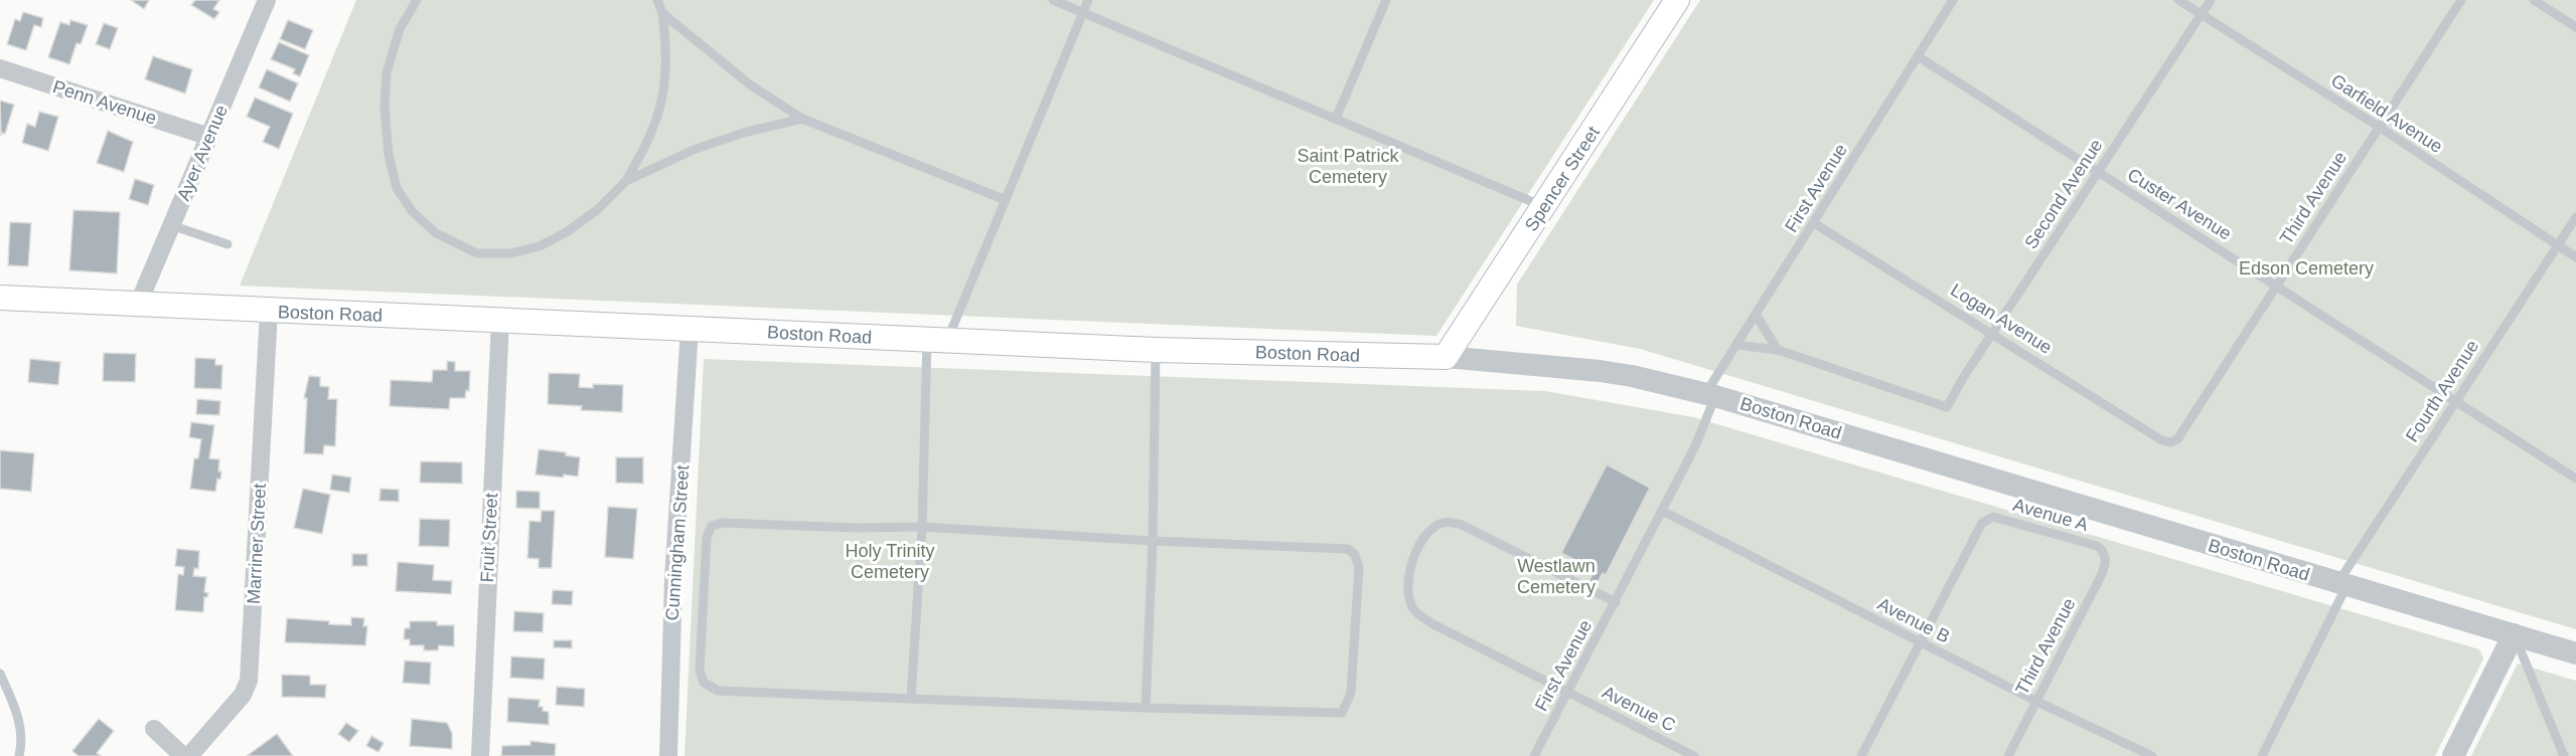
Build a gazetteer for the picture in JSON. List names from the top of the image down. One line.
{"streets":{"main road":["Spencer Street","Boston Road"],"street":["Penn Avenue","Ayer Avenue","Fruit Street","Cunningham Street","Marriner Street"],"lane":["Garfield Avenue","First Avenue","Second Avenue","Third Avenue","Custer Avenue","Logan Avenue","Fourth Avenue","Avenue A","Avenue B","Avenue C"]},"crossings":[["Penn Avenue","Ayer Avenue"],["Garfield Avenue","Second Avenue"],["Garfield Avenue","Third Avenue"],["Garfield Avenue","Fourth Avenue"],["Ayer Avenue","Boston Road"],["Spencer Street","Boston Road"],["First Avenue","Custer Avenue"],["First Avenue","Boston Road"],["First Avenue","Logan Avenue"],["First Avenue","Avenue B"],["First Avenue","Avenue C"],["Second Avenue","Custer Avenue"],["Second Avenue","Logan Avenue"],["Third Avenue","Custer Avenue"],["Third Avenue","Logan Avenue"],["Third Avenue","Avenue A"],["Third Avenue","Avenue B"],["Custer Avenue","Fourth Avenue"],["Boston Road","Fourth Avenue"],["Boston Road","Fruit Street"],["Boston Road","Cunningham Street"],["Boston Road","Marriner Street"],["Avenue A","Avenue B"]],"parks":["Saint Patrick Cemetery","Edson Cemetery","Holy Trinity Cemetery","Westlawn Cemetery"]}
